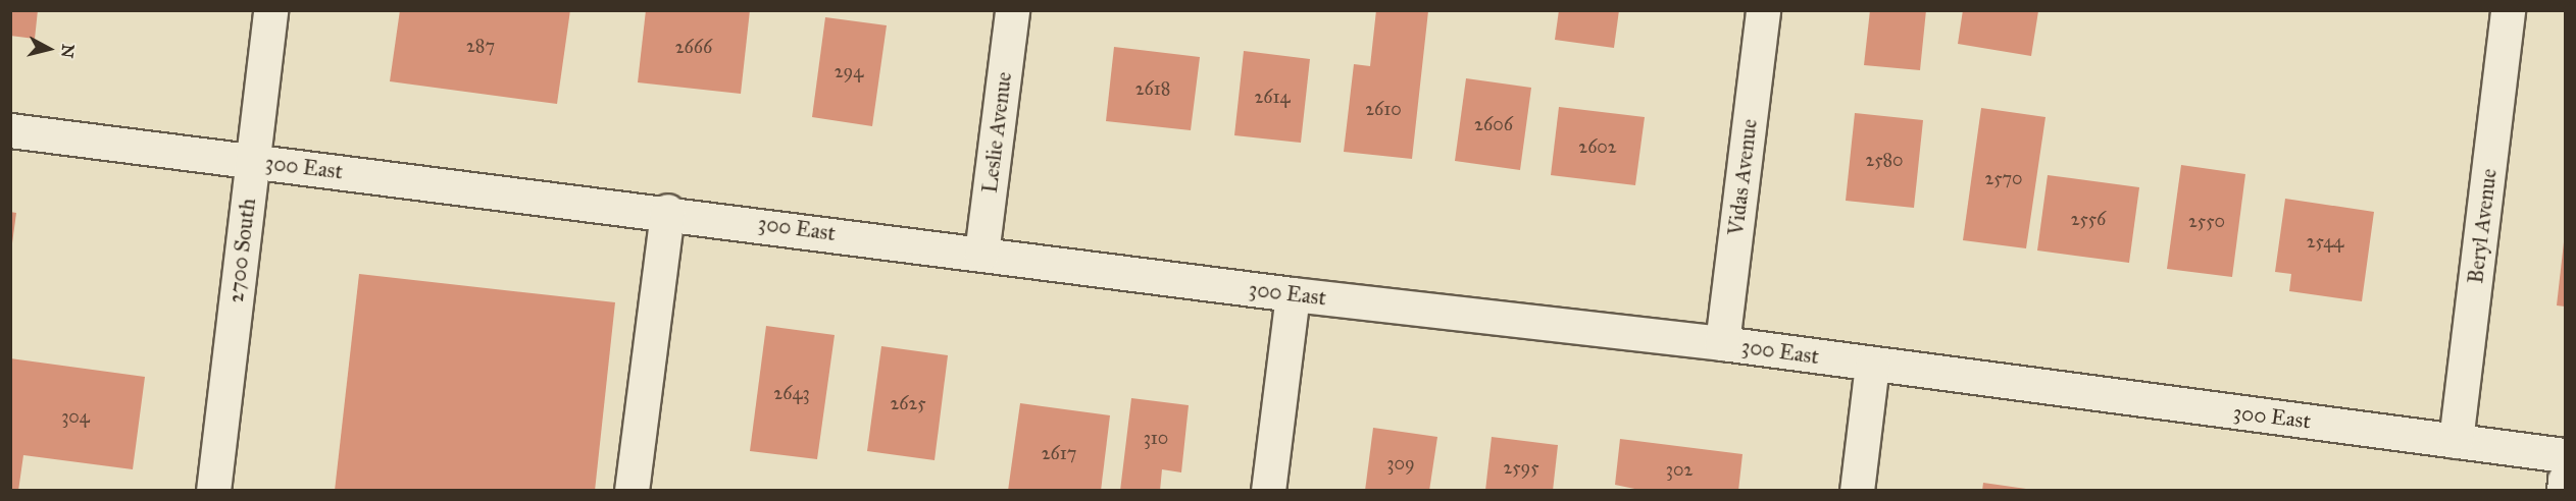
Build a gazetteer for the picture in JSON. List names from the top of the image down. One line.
{"streets":{"street":["Leslie Avenue","300 East","Vidas Avenue","Beryl Avenue","2700 South"]},"crossings":[["Leslie Avenue","300 East"],["300 East","Vidas Avenue"],["300 East","Beryl Avenue"],["300 East","2700 South"]],"house_numbers":["287","2666","294","2618","2614","2610","2606","2602","2580","2570","2556","2550","2544","2643","2625","304","310","2617","309","2595","302"],"north":"right"}
